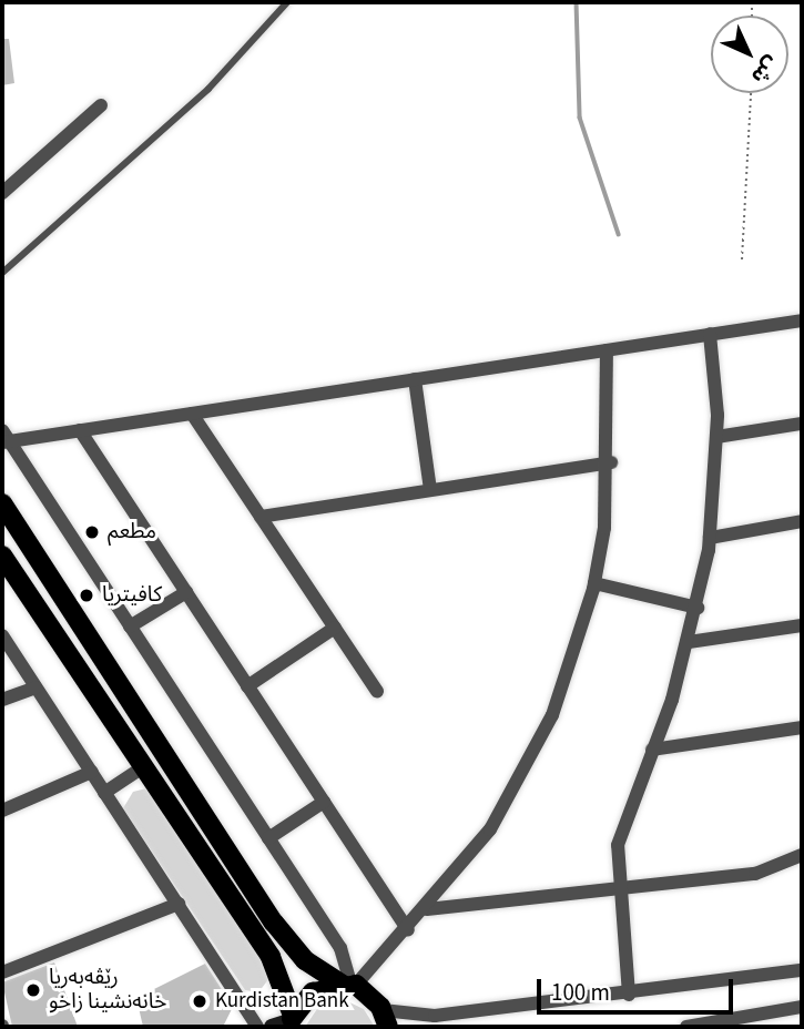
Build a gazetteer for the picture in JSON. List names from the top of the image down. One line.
{"places":["مطعم","كافيتريا","رێڤه‌به‌ريا خانه‌نشينا زاخو","Kurdistan Bank"],"scale_bar":"100 m","north":"bottom right"}
